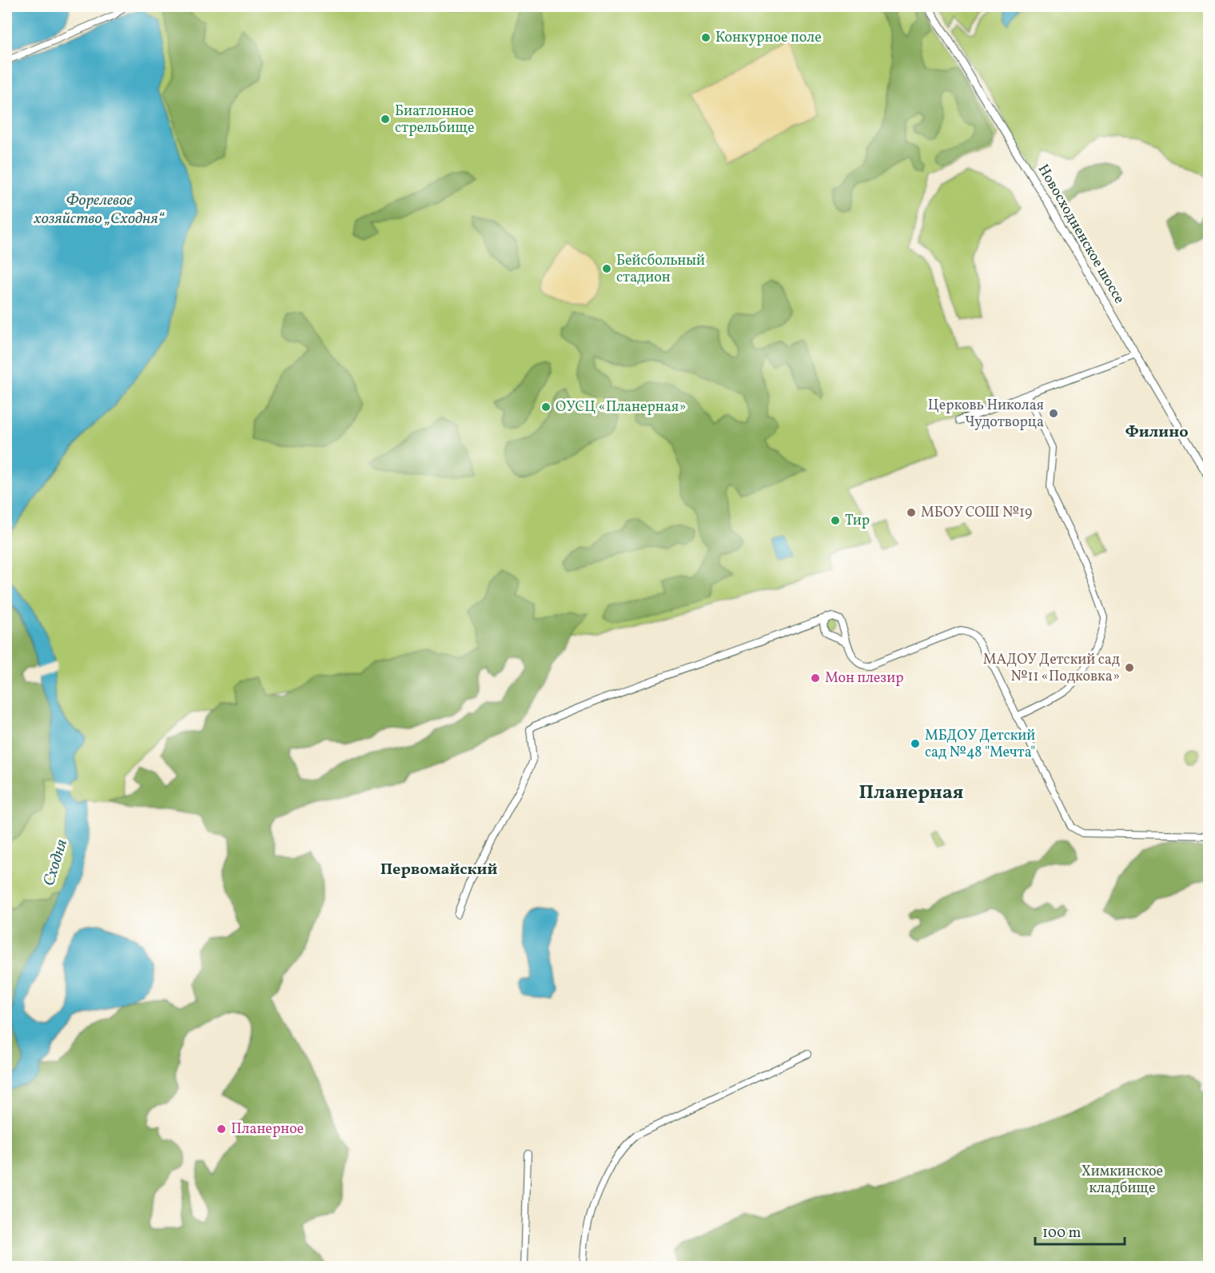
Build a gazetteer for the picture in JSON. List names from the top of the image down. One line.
{"streets":{"main road":["Новосходненское шоссе"]},"districts":["Филино","Планерная","Первомайский"],"water":["Форелевое хозяйство „Сходня“","Сходня"],"parks":["Химкинское кладбище"],"places":["Конкурное поле","Биатлонное стрельбище","Бейсбольный стадион","ОУСЦ «Планерная»","Церковь Николая Чудотворца","МБОУ СОШ №19","Тир","МАДОУ Детский сад №11 «Подковка»","Мон плезир","МБДОУ Детский сад №48 \"Мечта\"","Планерное"],"scale_bar":"100 m"}
